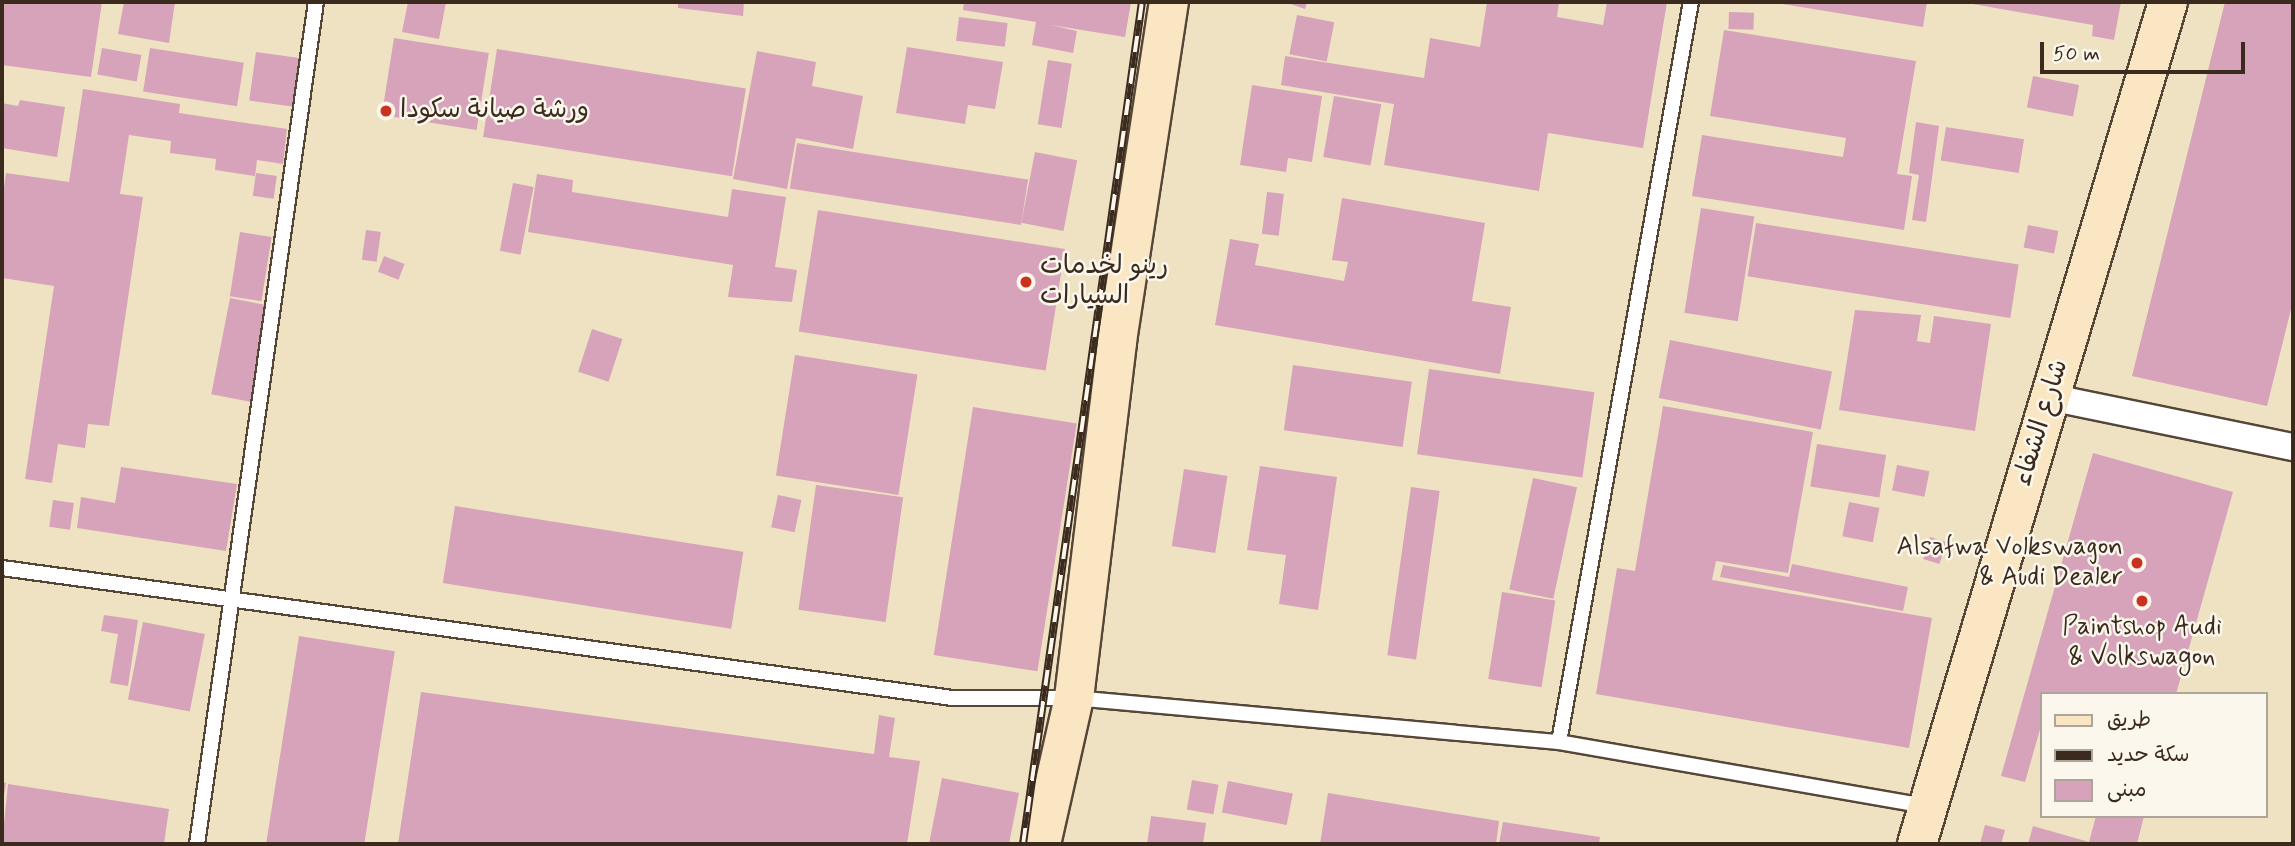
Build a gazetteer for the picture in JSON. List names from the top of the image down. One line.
{"streets":{"street":["شارع الشفاء"]},"places":["ورشة صيانة سكودا","رينو لخدمات السيارات","Alsafwa Volkswagon & Audi Dealer","Paintshop Audi & Volkswagon"],"legend":["طريق","سكة حديد","مبنى"],"scale_bar":"50 m"}
